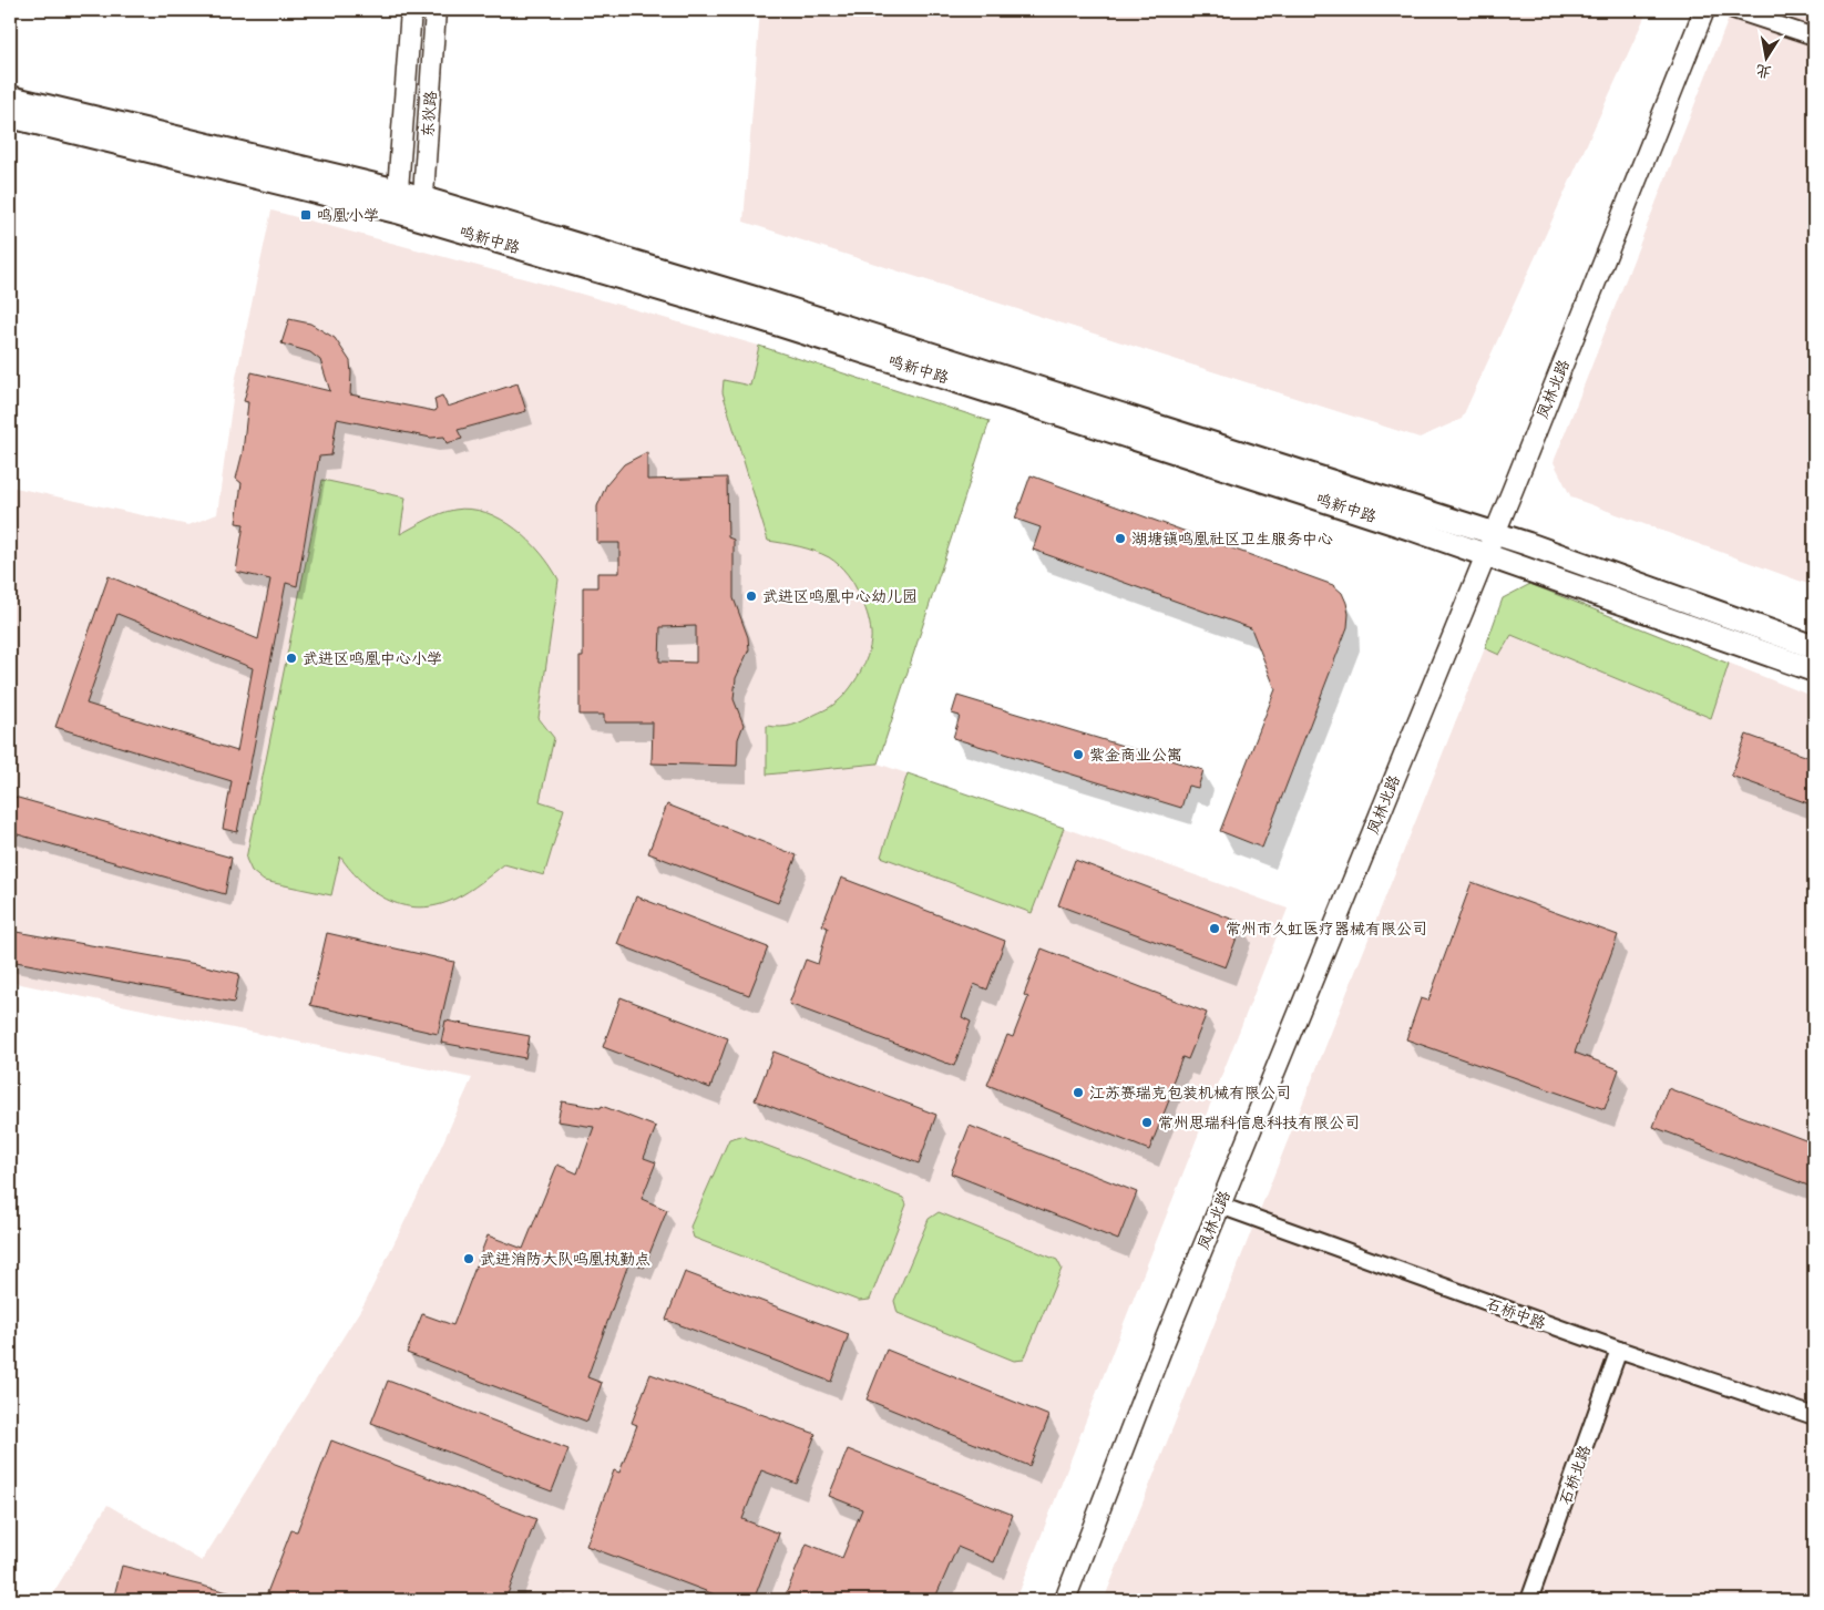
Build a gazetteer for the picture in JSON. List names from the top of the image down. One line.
{"streets":{"main road":["鸣新中路"],"street":["东狄路","凤林北路","石桥中路","石桥北路"]},"crossings":[["东狄路","鸣新中路"],["鸣新中路","凤林北路"],["凤林北路","石桥中路"],["石桥中路","石桥北路"]],"places":{"transit":["鸣凰小学"],"other":["湖塘镇鸣凰社区卫生服务中心","武进区鸣凰中心幼儿园","武进区鸣凰中心小学","紫金商业公寓","常州市久虹医疗器械有限公司","江苏赛瑞克包装机械有限公司","常州思瑞科信息科技有限公司","武进消防大队呜凰执勤点"]},"north":"bottom"}
